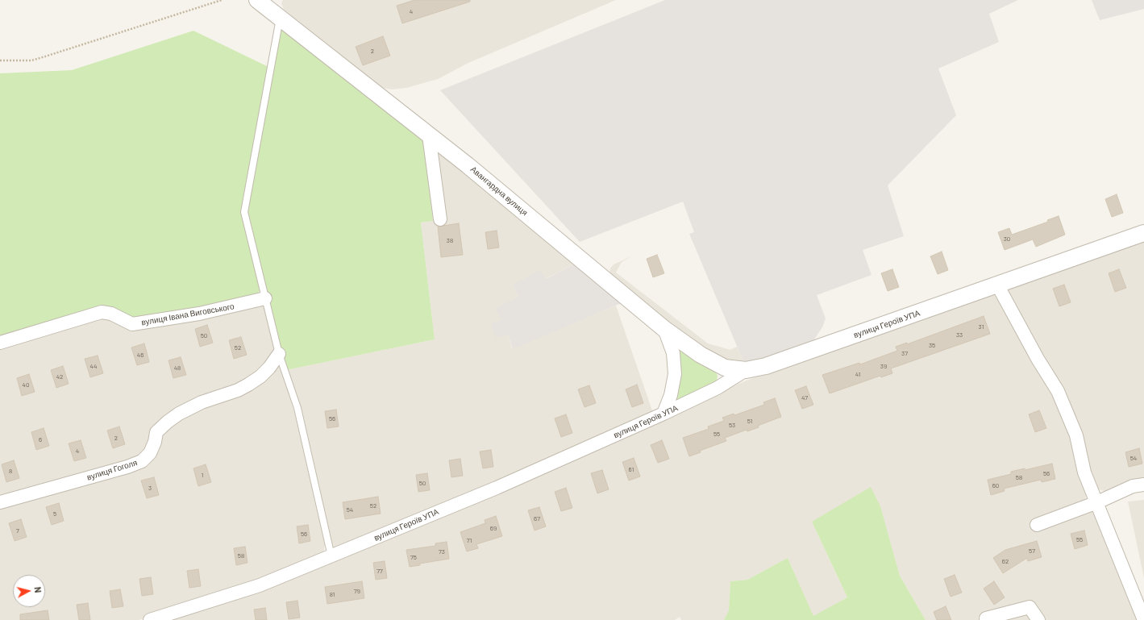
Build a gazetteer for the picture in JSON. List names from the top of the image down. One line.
{"streets":{"street":["Авангардна вулиця","вулиця Івана Виговського","вулиця Героїв УПА","вулиця Гоголя"]},"crossings":[["Авангардна вулиця","вулиця Героїв УПА"]],"house_numbers":["4","2","30","38","31","33","50","35","52","37","46","44","39","48","41","42","40","47","56","51","53","55","2","6","4","54","61","8","56","1","58","50","60","3","52","54","5","67","69","7","56","55","71","57","73","58","75","62","77","79","81"],"north":"right"}
